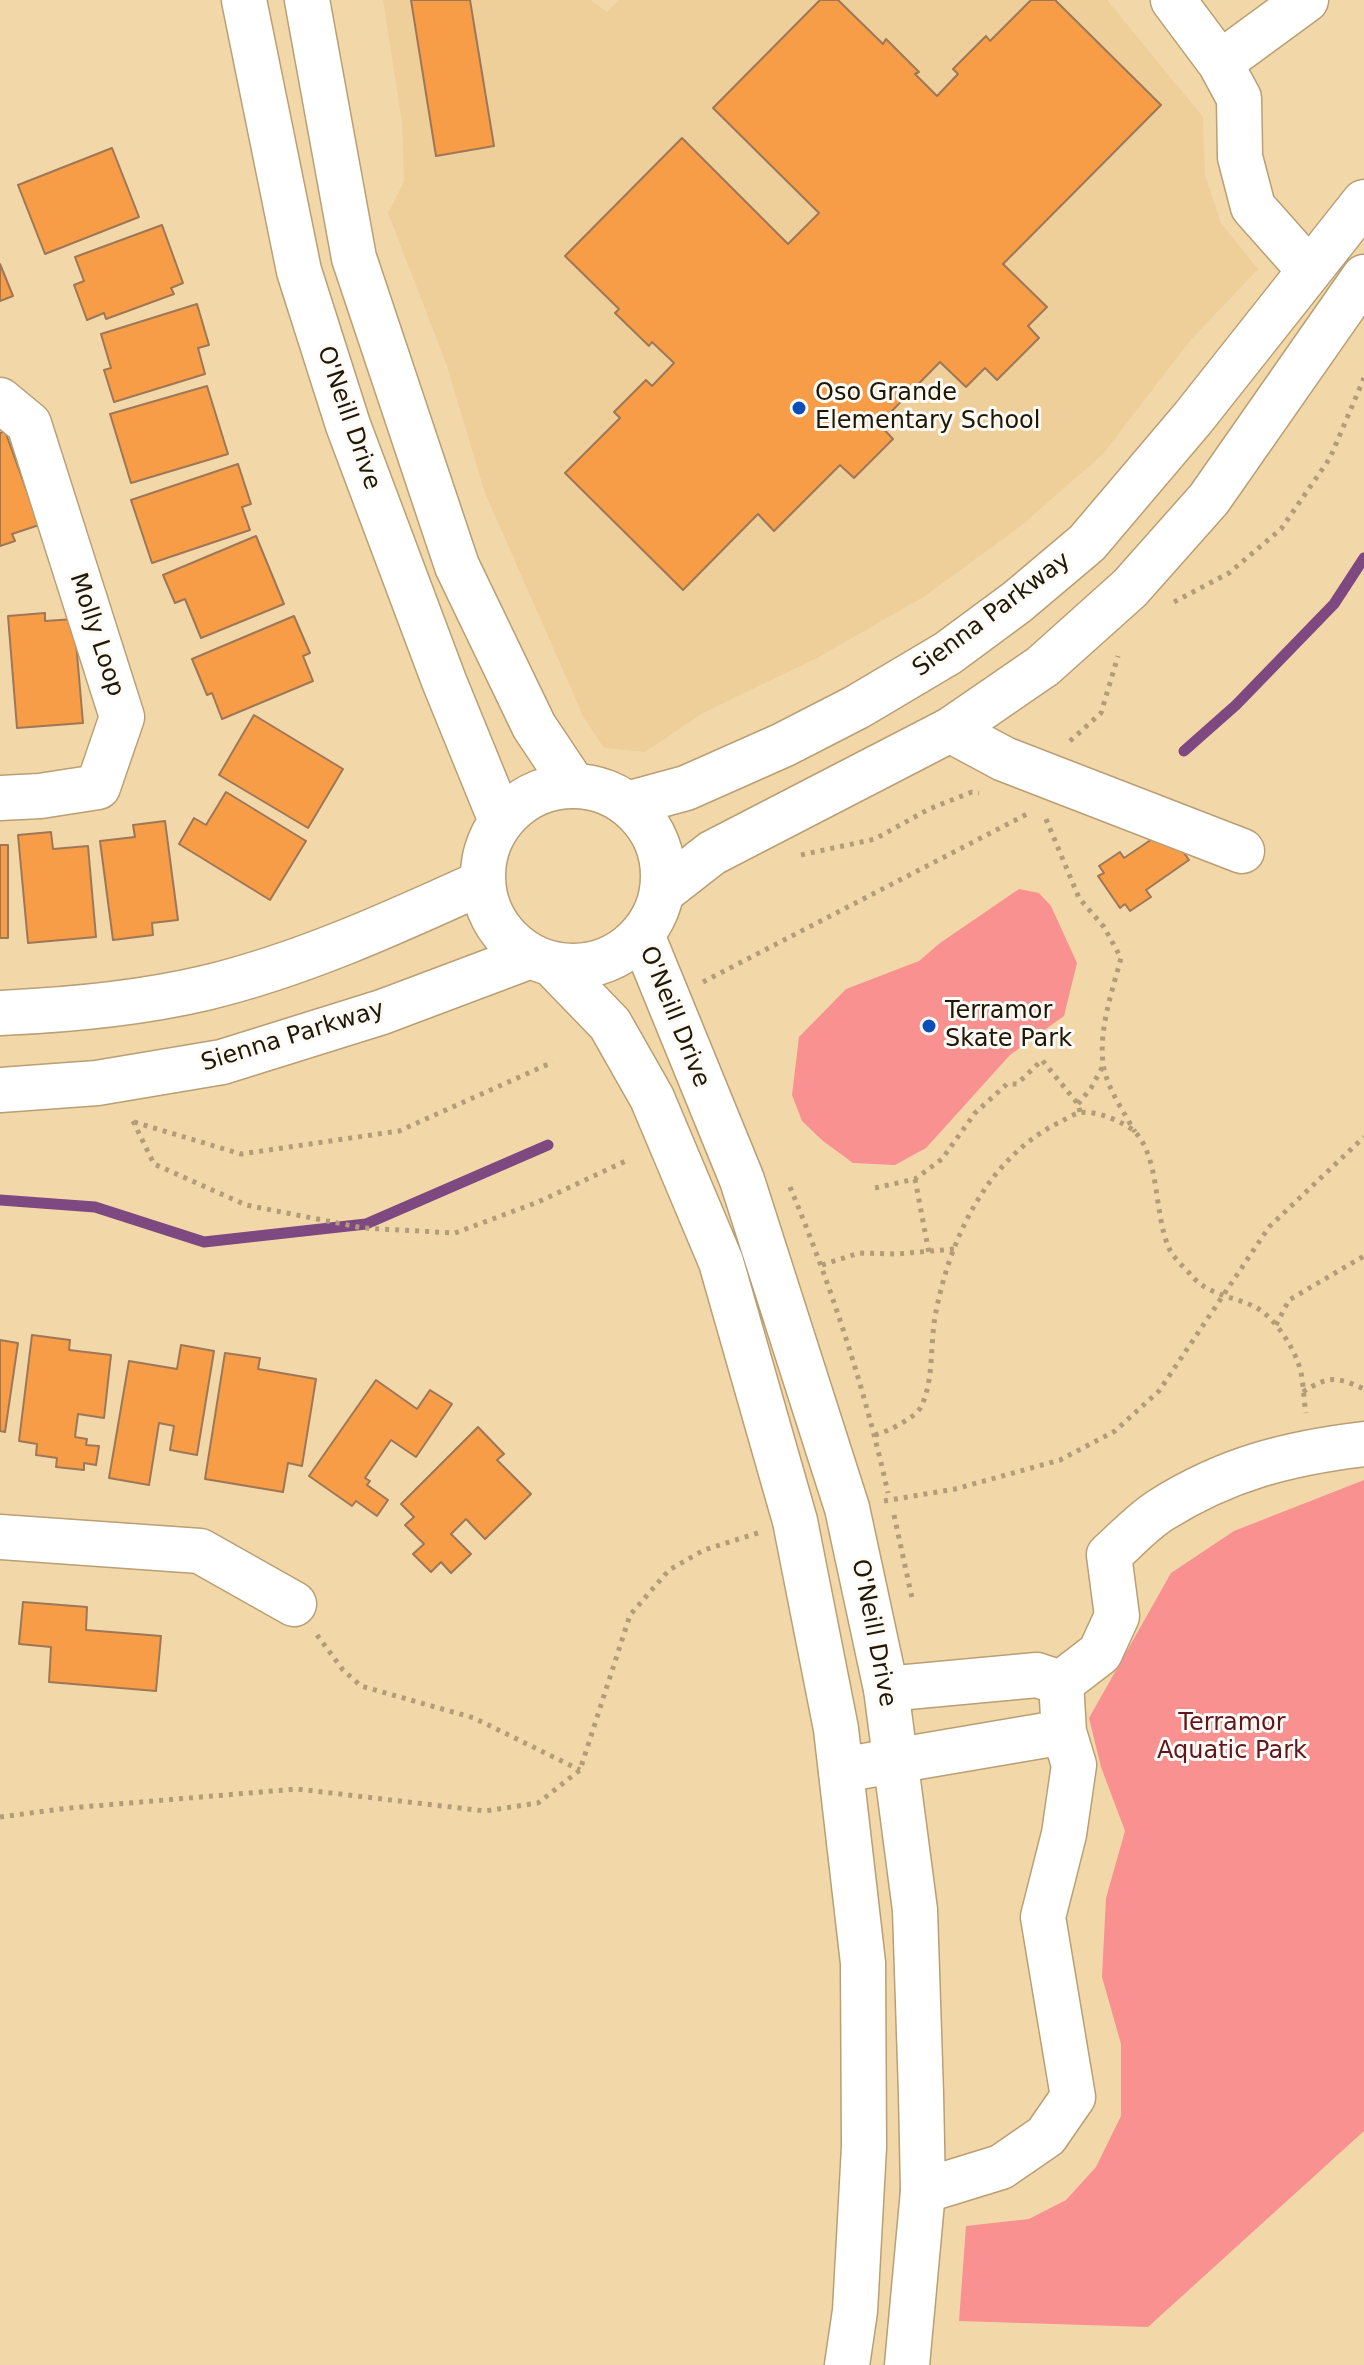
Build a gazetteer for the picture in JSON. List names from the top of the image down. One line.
{"streets":{"main road":["O'Neill Drive","Sienna Parkway","Molly Loop"]},"crossings":[["O'Neill Drive","Sienna Parkway"]],"parks":["Terramor Aquatic Park"],"places":["Oso Grande Elementary School","Terramor Skate Park"]}
